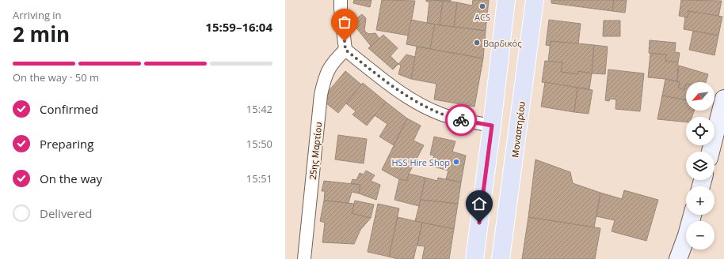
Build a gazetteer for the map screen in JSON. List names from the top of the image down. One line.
{"streets":{"main road":["Μοναστηρίου"],"street":["25ης Μαρτίου"]},"places":["ACS","Βαρδικός","HSS Hire Shop"],"north":"bottom left","page":{"heading":["2 min","Arriving in","15:59–16:04"],"bar":"On the way · 50 m","map_buttons":["+","−"],"list":[["Confirmed","15:42"],["Preparing","15:50"],["On the way","15:51"],"Delivered"]}}
